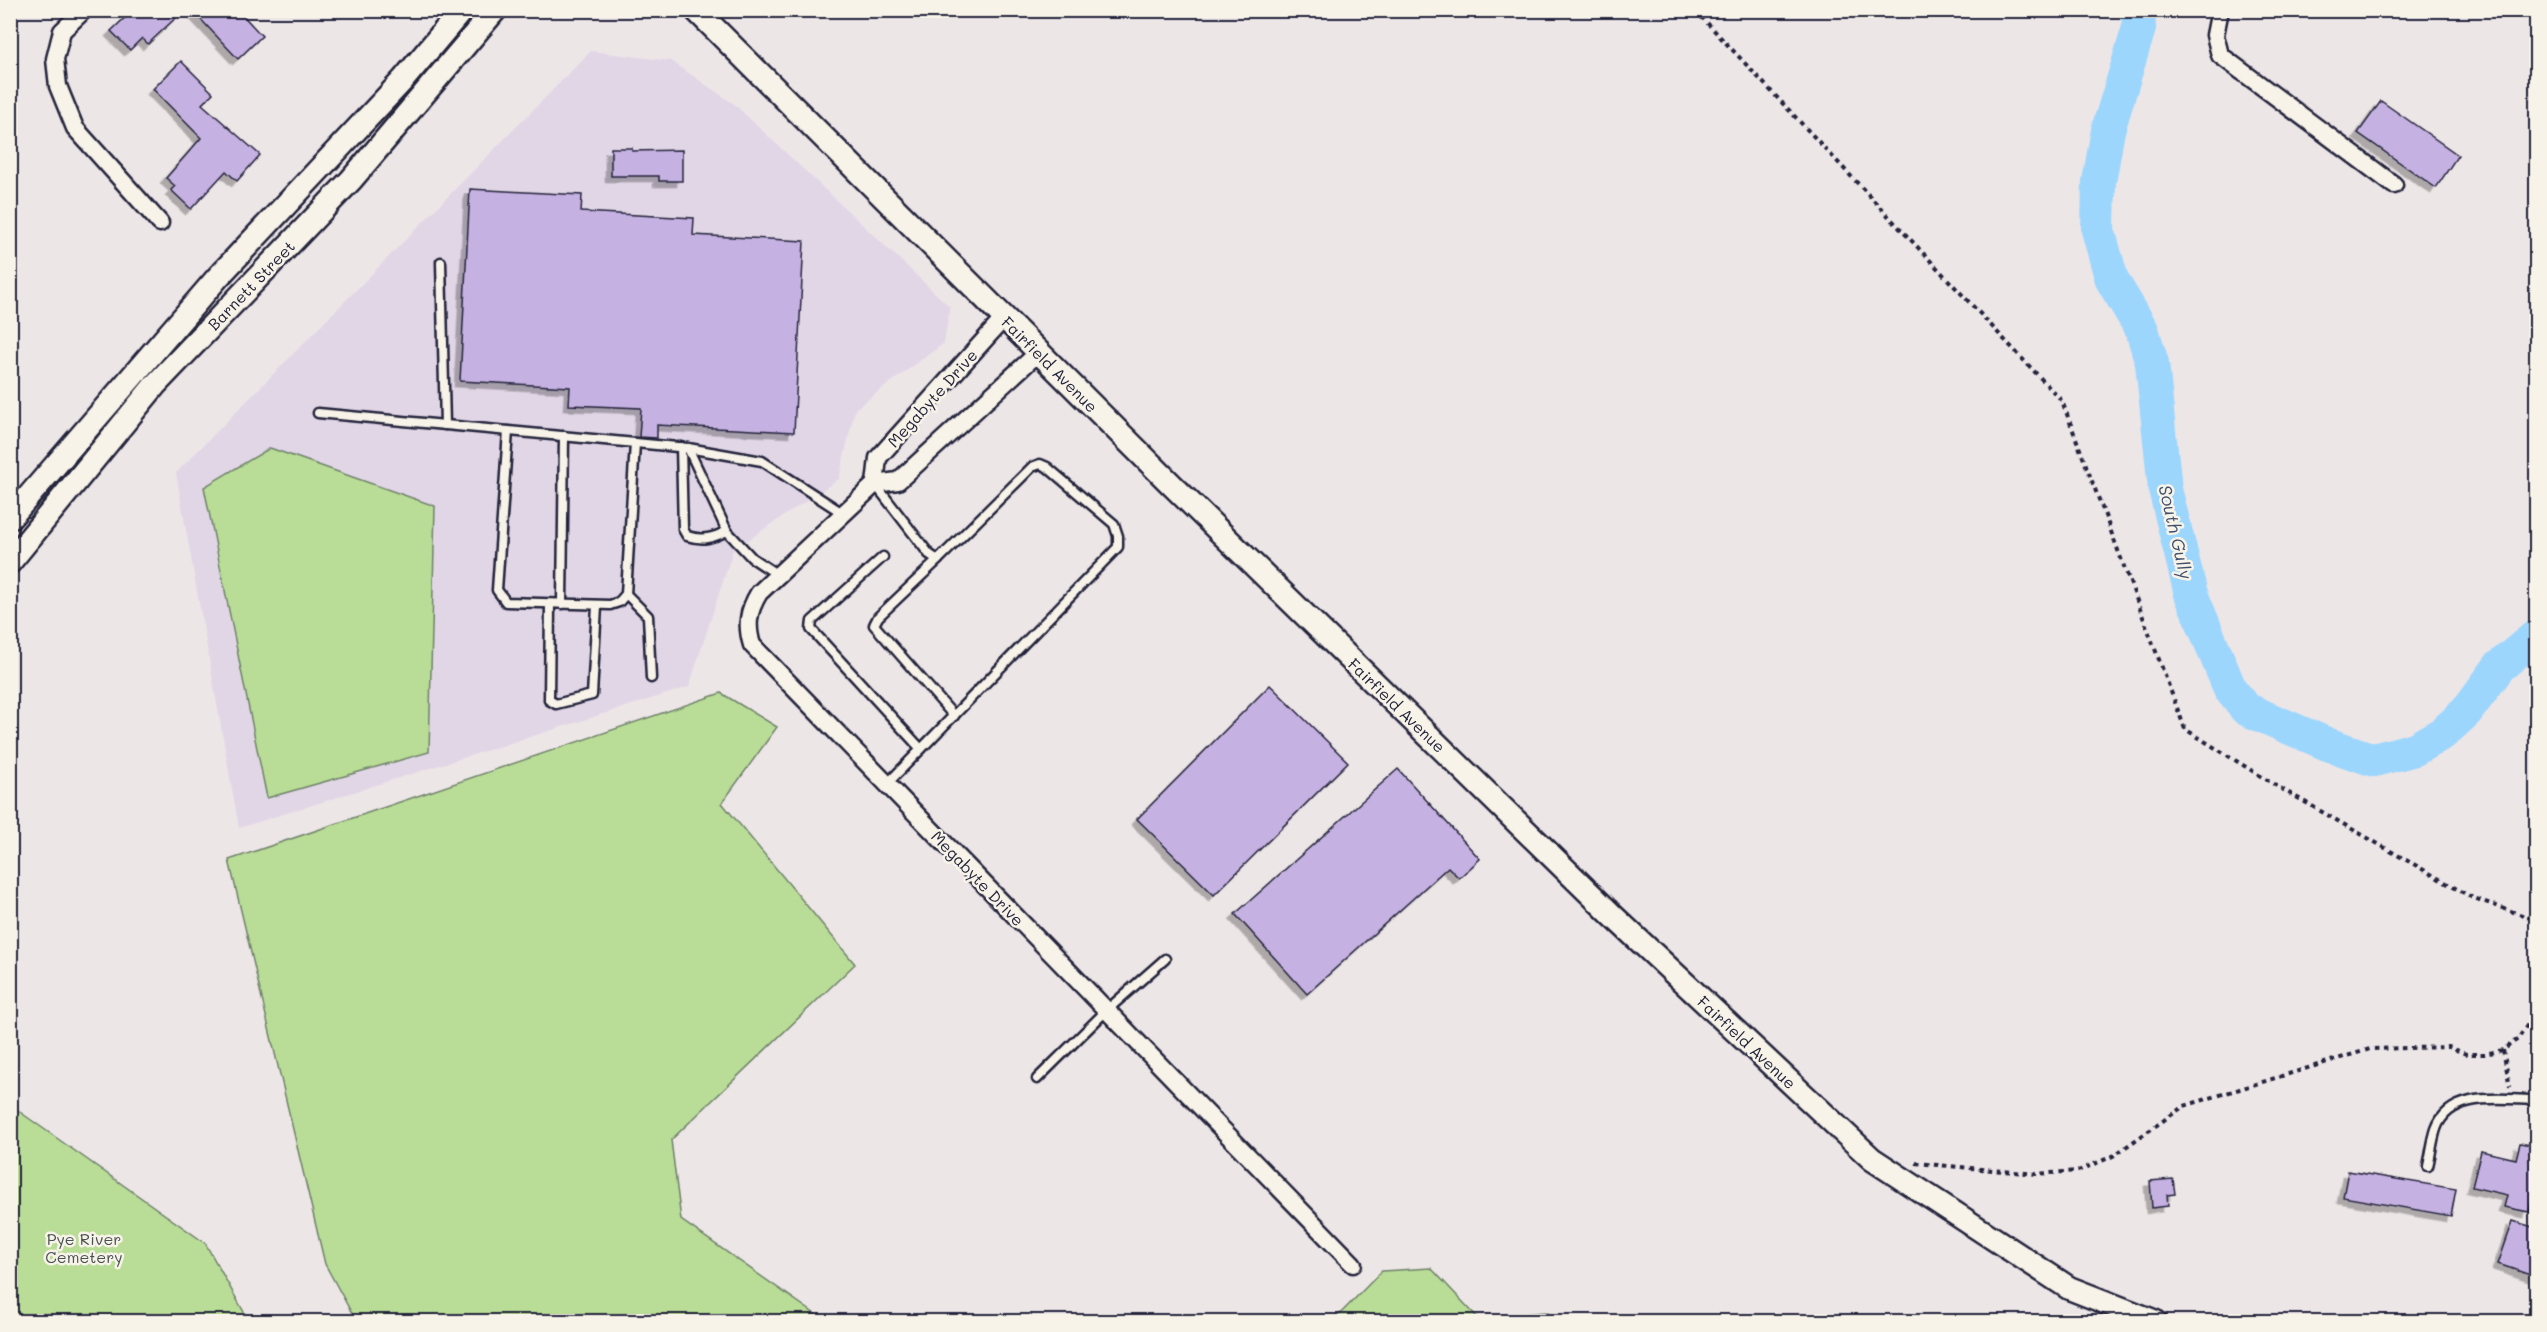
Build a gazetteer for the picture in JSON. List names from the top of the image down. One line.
{"streets":{"street":["Barnett Street","Fairfield Avenue","Megabyte Drive"]},"crossings":[["Fairfield Avenue","Megabyte Drive"]],"water":["South Gully"],"parks":["Pye River Cemetery"]}
